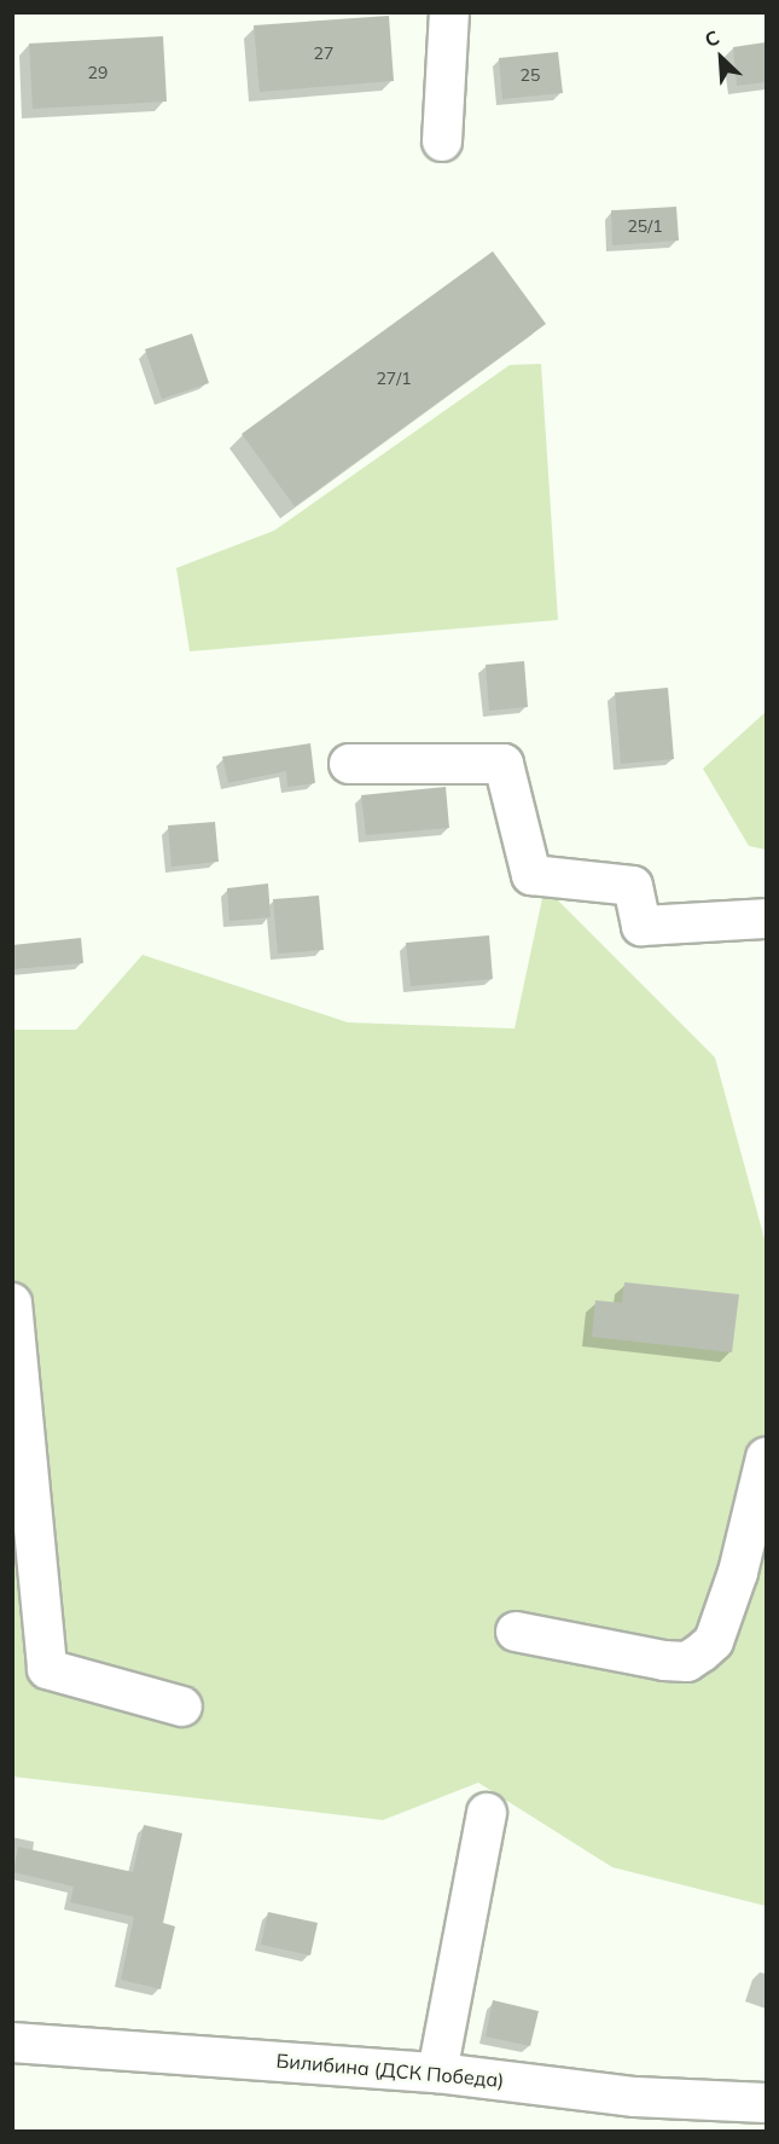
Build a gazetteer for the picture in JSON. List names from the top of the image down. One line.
{"streets":{"street":["Билибина (ДСК Победа)"]},"house_numbers":["27","29","25","25/1","27/1"],"north":"top left"}
